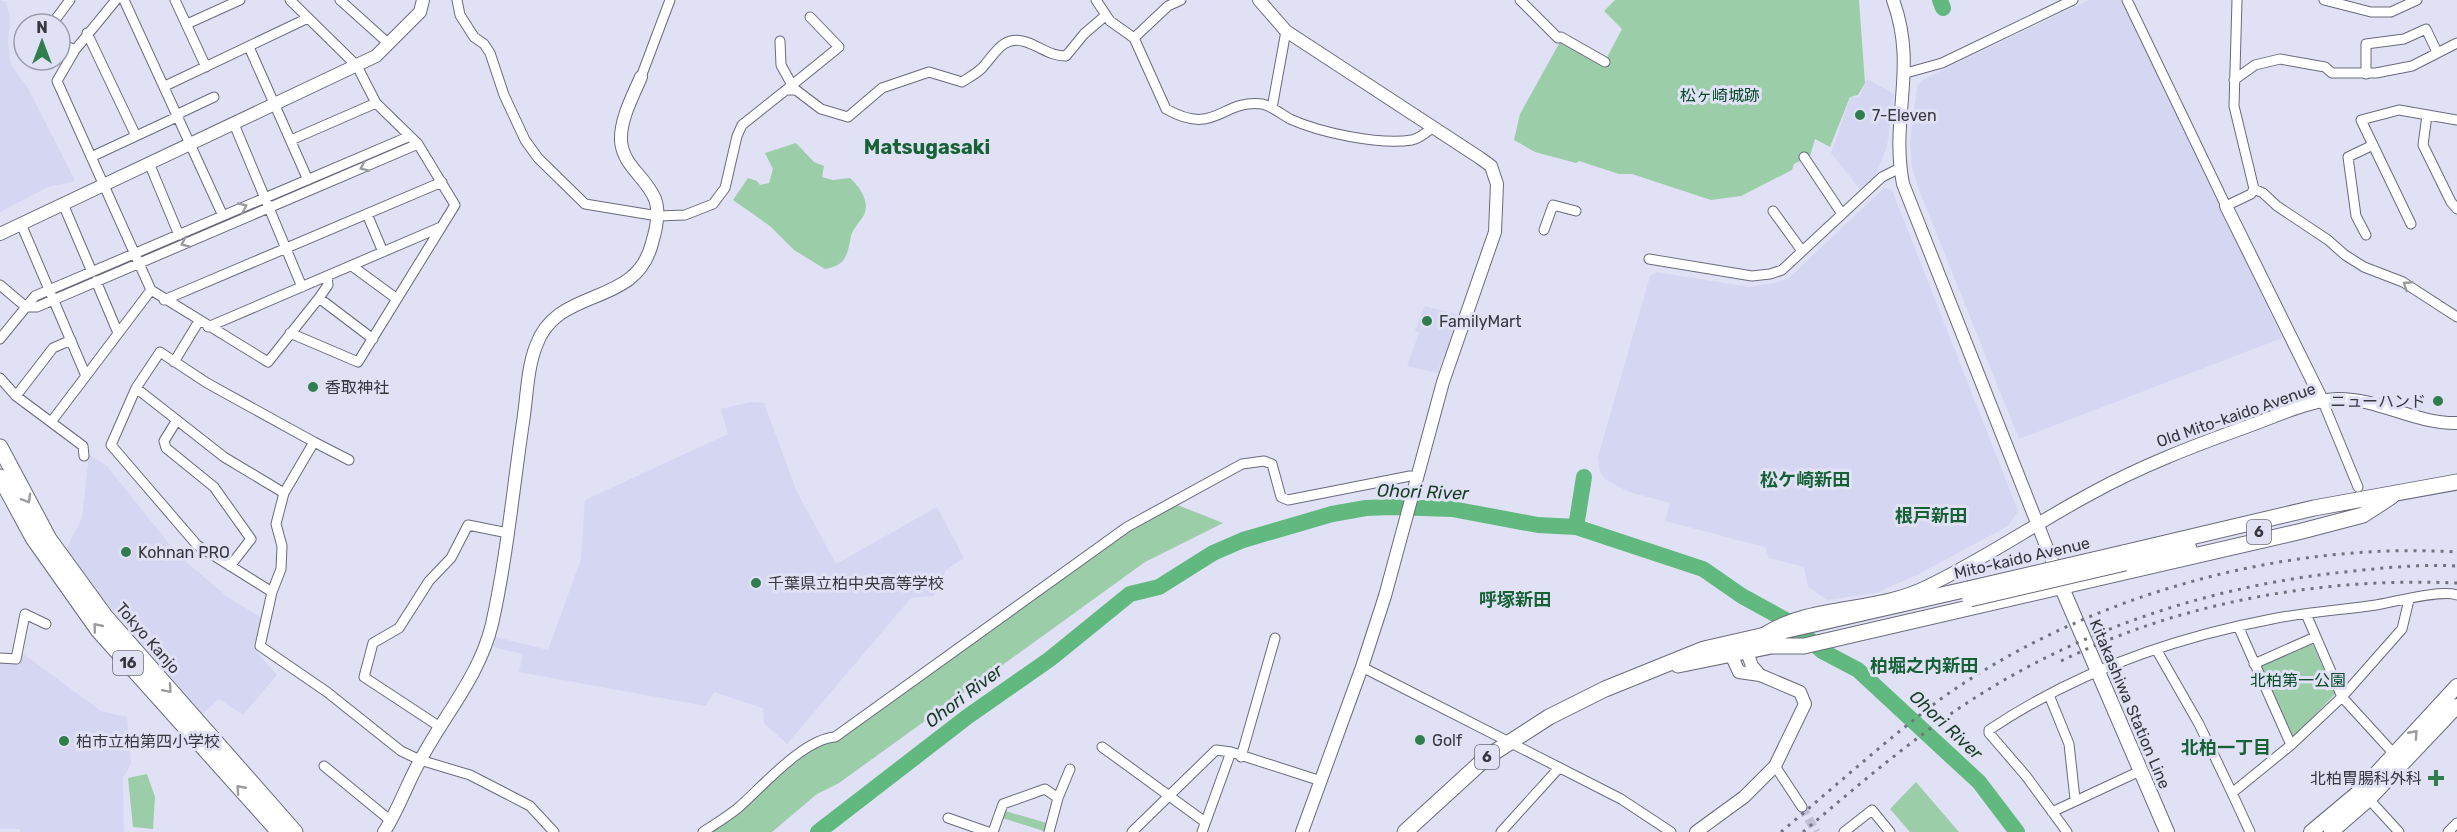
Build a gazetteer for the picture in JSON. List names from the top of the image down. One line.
{"streets":{"highway":["6","Mito-kaido Avenue","Tokyo Kanjo","16"],"main road":["Kitakashiwa Station Line"],"street":["Old Mito-kaido Avenue"]},"crossings":[["Old Mito-kaido Avenue","Mito-kaido Avenue"]],"districts":["Matsugasaki","松ケ崎新田","根戸新田","呼塚新田","柏堀之内新田","北柏一丁目"],"water":["Ohori River"],"parks":["松ヶ崎城跡","北柏第一公園"],"places":{"other":["7-Eleven","FamilyMart","香取神社","ニューハンド","Kohnan PRO","千葉県立柏中央高等学校","Golf","柏市立柏第四小学校"],"health":["北柏胃腸科外科"]},"north":"top"}
